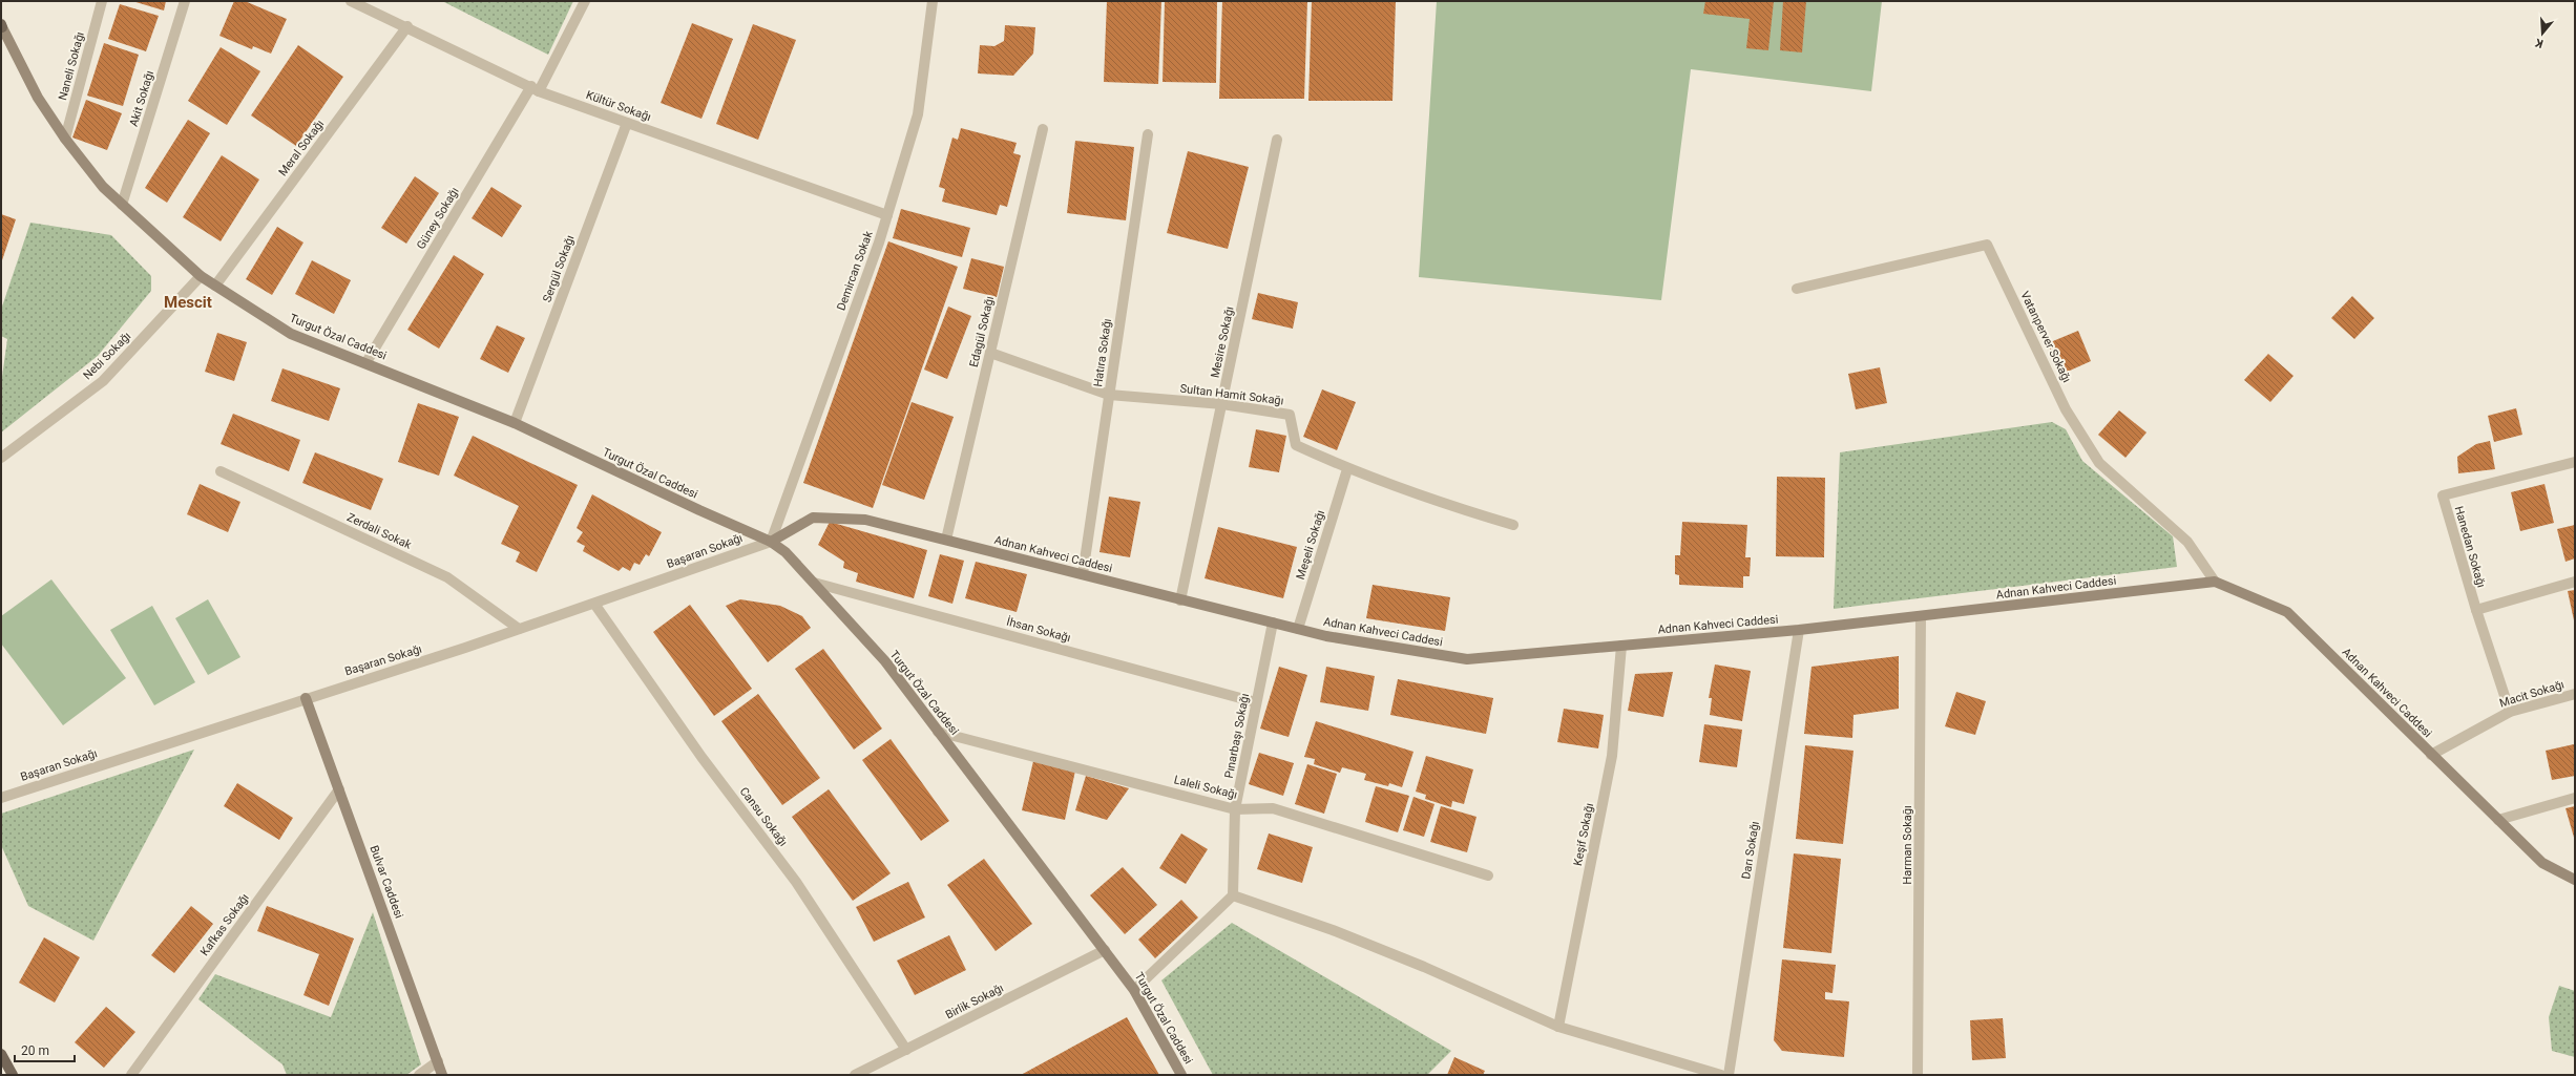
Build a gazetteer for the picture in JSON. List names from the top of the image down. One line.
{"streets":{"street":["Naneli Sokağı","Akit Sokağı","Kültür Sokağı","Meral Sokağı","Güney Sokağı","Sergül Sokağı","Demircan Sokak","Edagül Sokağı","Turgut Özal Caddesi","Vatanperver Sokağı","Mesire Sokağı","Hatıra Sokağı","Nebi Sokağı","Sultan Hamit Sokağı","Zerdali Sokak","Meşeli Sokağı","Hanedan Sokağı","Başaran Sokağı","Adnan Kahveci Caddesi","İhsan Sokağı","Macit Sokağı","Pınarbaşı Sokağı","Laleli Sokağı","Cansu Sokağı","Keşif Sokağı","Harman Sokağı","Darı Sokağı","Bulvar Caddesi","Kafkas Sokağı","Birlik Sokağı"]},"crossings":[["Naneli Sokağı","Turgut Özal Caddesi"],["Akit Sokağı","Turgut Özal Caddesi"],["Kültür Sokağı","Meral Sokağı"],["Kültür Sokağı","Güney Sokağı"],["Kültür Sokağı","Sergül Sokağı"],["Kültür Sokağı","Demircan Sokak"],["Meral Sokağı","Turgut Özal Caddesi"],["Güney Sokağı","Turgut Özal Caddesi"],["Sergül Sokağı","Turgut Özal Caddesi"],["Demircan Sokak","Turgut Özal Caddesi"],["Demircan Sokak","Başaran Sokağı"],["Demircan Sokak","Adnan Kahveci Caddesi"],["Edagül Sokağı","Sultan Hamit Sokağı"],["Edagül Sokağı","Adnan Kahveci Caddesi"],["Turgut Özal Caddesi","Nebi Sokağı"],["Turgut Özal Caddesi","Başaran Sokağı"],["Turgut Özal Caddesi","Adnan Kahveci Caddesi"],["Turgut Özal Caddesi","İhsan Sokağı"],["Turgut Özal Caddesi","Laleli Sokağı"],["Turgut Özal Caddesi","Birlik Sokağı"],["Vatanperver Sokağı","Adnan Kahveci Caddesi"],["Mesire Sokağı","Sultan Hamit Sokağı"],["Mesire Sokağı","Adnan Kahveci Caddesi"],["Hatıra Sokağı","Sultan Hamit Sokağı"],["Hatıra Sokağı","Adnan Kahveci Caddesi"],["Sultan Hamit Sokağı","Meşeli Sokağı"],["Zerdali Sokak","Başaran Sokağı"],["Meşeli Sokağı","Adnan Kahveci Caddesi"],["Hanedan Sokağı","Macit Sokağı"],["Başaran Sokağı","Adnan Kahveci Caddesi"],["Başaran Sokağı","Cansu Sokağı"],["Başaran Sokağı","Bulvar Caddesi"],["Adnan Kahveci Caddesi","Macit Sokağı"],["Adnan Kahveci Caddesi","Pınarbaşı Sokağı"],["Adnan Kahveci Caddesi","Keşif Sokağı"],["Adnan Kahveci Caddesi","Harman Sokağı"],["Adnan Kahveci Caddesi","Darı Sokağı"],["İhsan Sokağı","Pınarbaşı Sokağı"],["Pınarbaşı Sokağı","Laleli Sokağı"],["Cansu Sokağı","Birlik Sokağı"],["Bulvar Caddesi","Kafkas Sokağı"]],"districts":["Mescit"],"scale_bar":"20 m","north":"bottom"}
